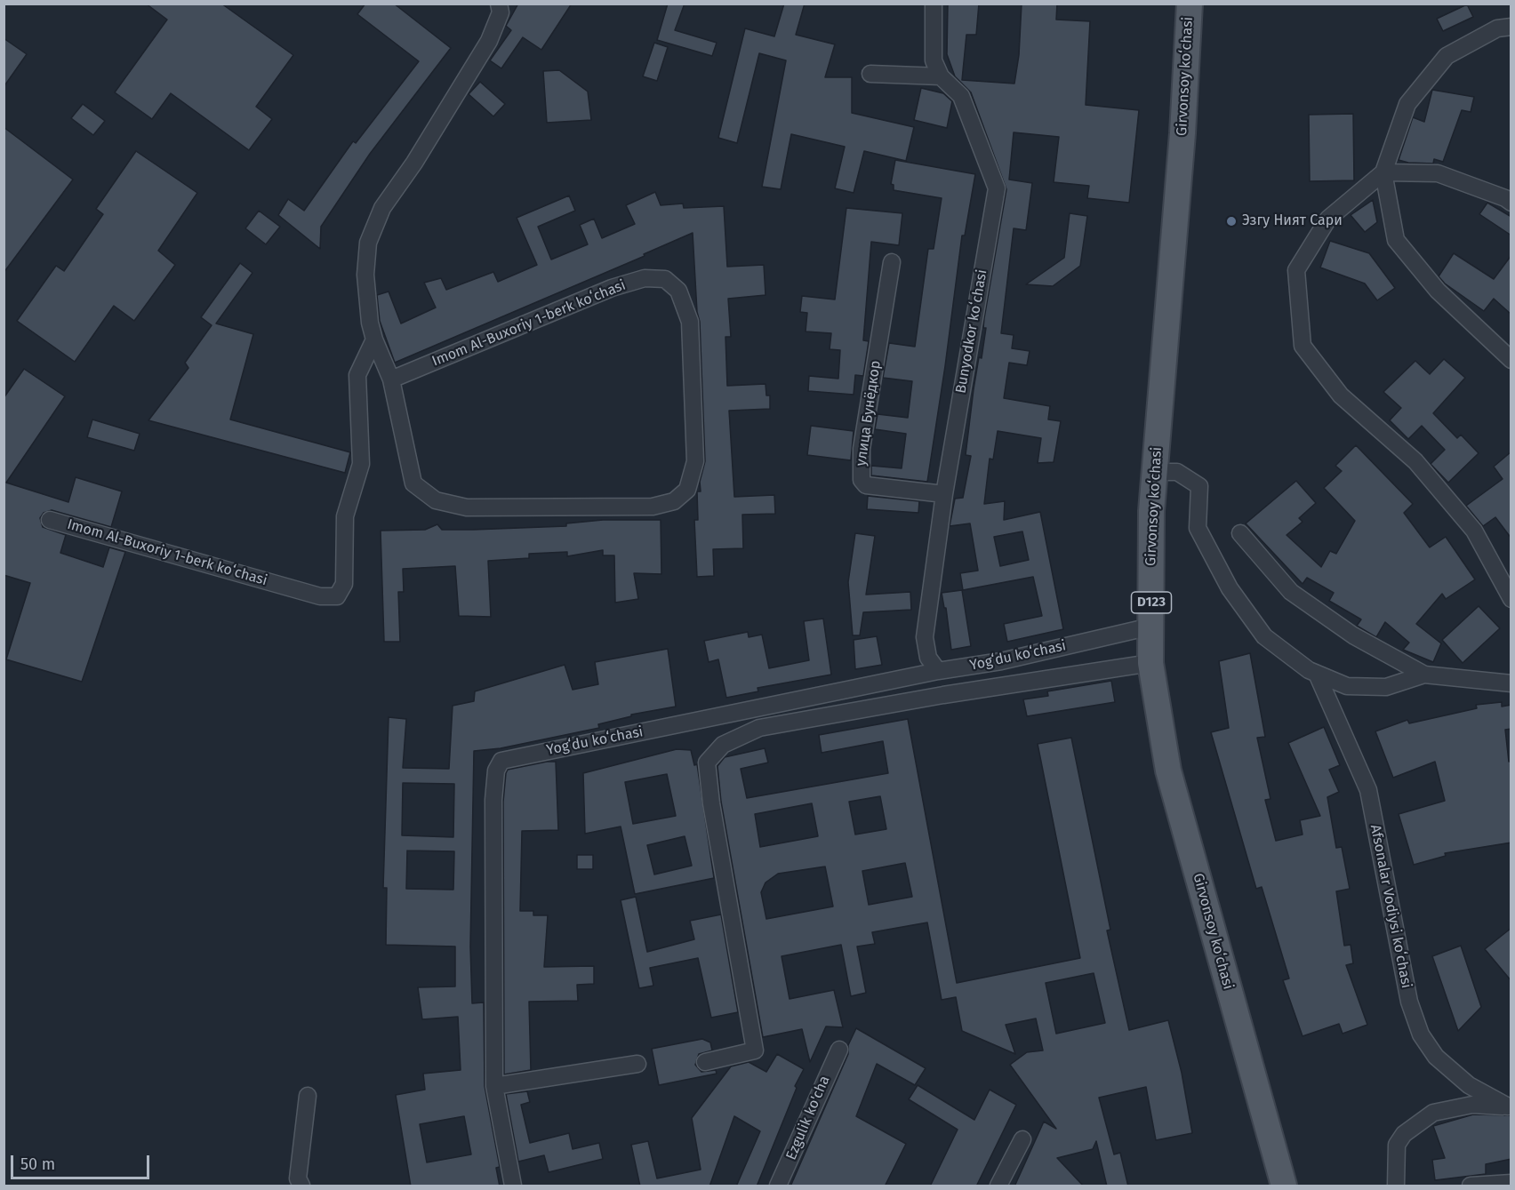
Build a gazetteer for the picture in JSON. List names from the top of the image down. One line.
{"streets":{"main road":["Girvonsoy koʻchasi","D123"],"street":["Imom Al-Buxoriy 1-berk koʻchasi","Bunyodkor koʻchasi","улица Бунёдкор","Yogʻdu koʻchasi","Afsonalar Vodiysi koʻchasi","Ezgulik ko'cha"]},"crossings":[["Girvonsoy koʻchasi","Yogʻdu koʻchasi"],["Bunyodkor koʻchasi","улица Бунёдкор"],["Bunyodkor koʻchasi","Yogʻdu koʻchasi"]],"places":["Эзгу Ният Сари"],"scale_bar":"50 m"}
